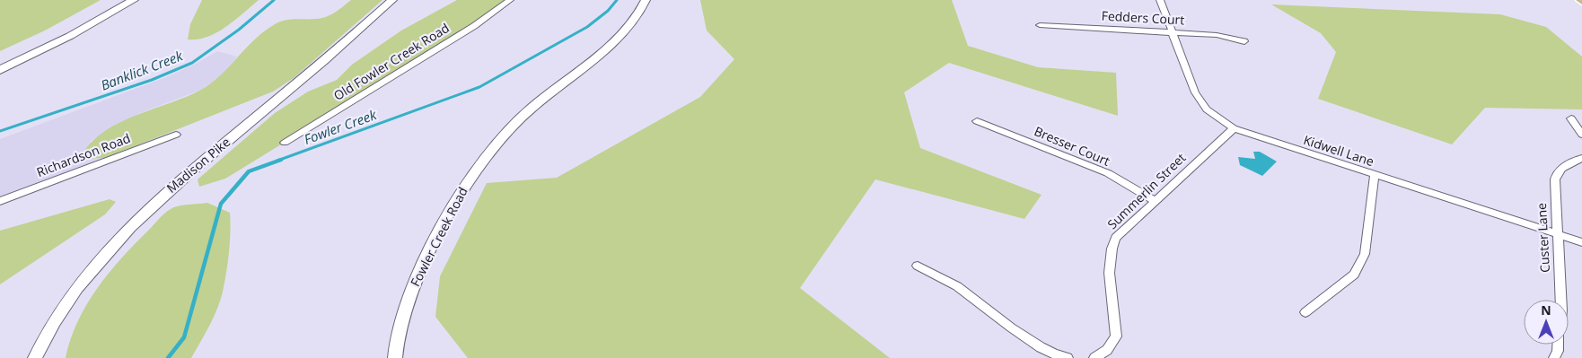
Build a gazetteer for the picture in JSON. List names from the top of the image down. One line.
{"streets":{"main road":["Madison Pike","Fowler Creek Road"],"street":["Fedders Court","Old Fowler Creek Road","Bresser Court","Kidwell Lane","Richardson Road","Summerlin Street","Custer Lane"]},"crossings":[["Fedders Court","Kidwell Lane"],["Bresser Court","Summerlin Street"],["Kidwell Lane","Summerlin Street"],["Kidwell Lane","Custer Lane"]],"water":["Banklick Creek","Fowler Creek"],"north":"top"}
